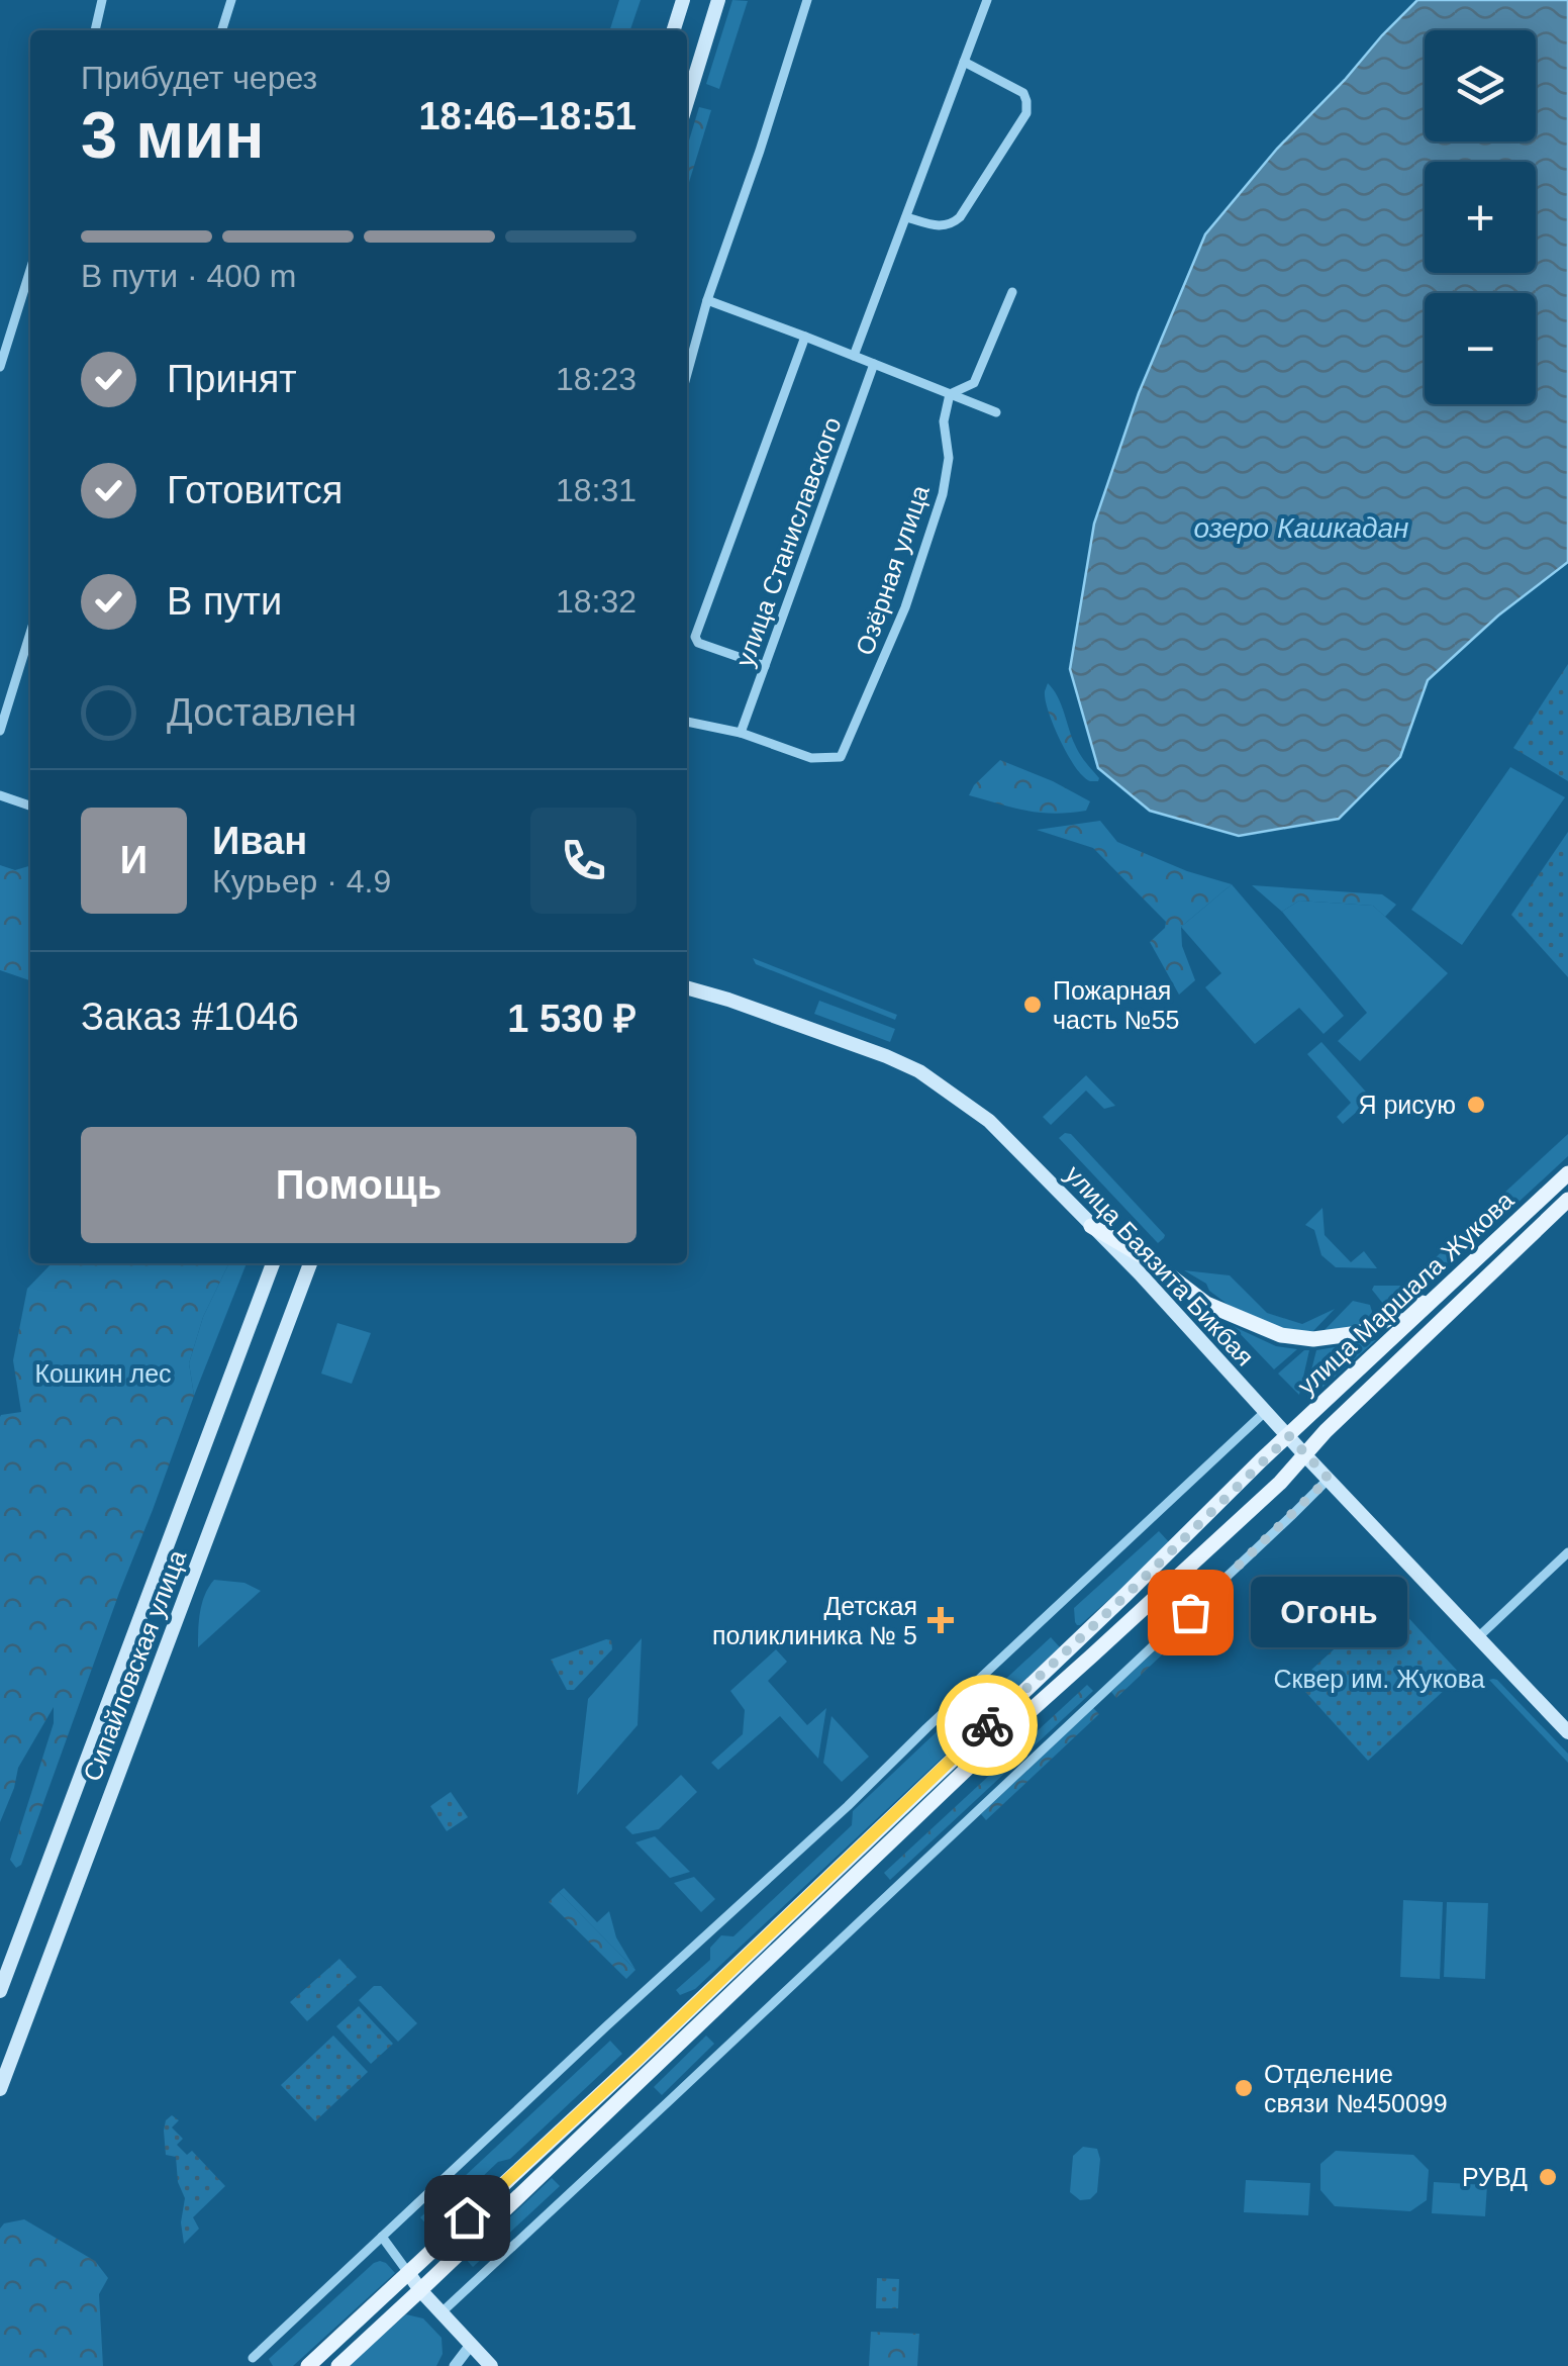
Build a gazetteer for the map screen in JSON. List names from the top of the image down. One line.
{"streets":{"main road":["улица Баязита Бикбая","улица Маршала Жукова","Сипайловская улица"],"street":["улица Станиславского","Озёрная улица"]},"crossings":[["улица Станиславского","Озёрная улица"],["улица Баязита Бикбая","улица Маршала Жукова"]],"water":["озеро Кашкадан"],"parks":["Кошкин лес","Сквер им. Жукова"],"places":{"other":["Пожарная часть №55","Я рисую","Огонь","Отделение связи №450099","РУВД"],"health":["Детская поликлиника № 5"]},"page":{"map_buttons":["+","−"],"heading":["3 мин","Прибудет через","18:46–18:51"],"panel":["Иван","Курьер · 4.9","Заказ #1046","1 530 ₽"],"bar":"В пути · 400 m","list":[["Принят","18:23"],["Готовится","18:31"],["В пути","18:32"],"Доставлен"],"round":"И","buttons":"Помощь","bubble":"Огонь"}}
